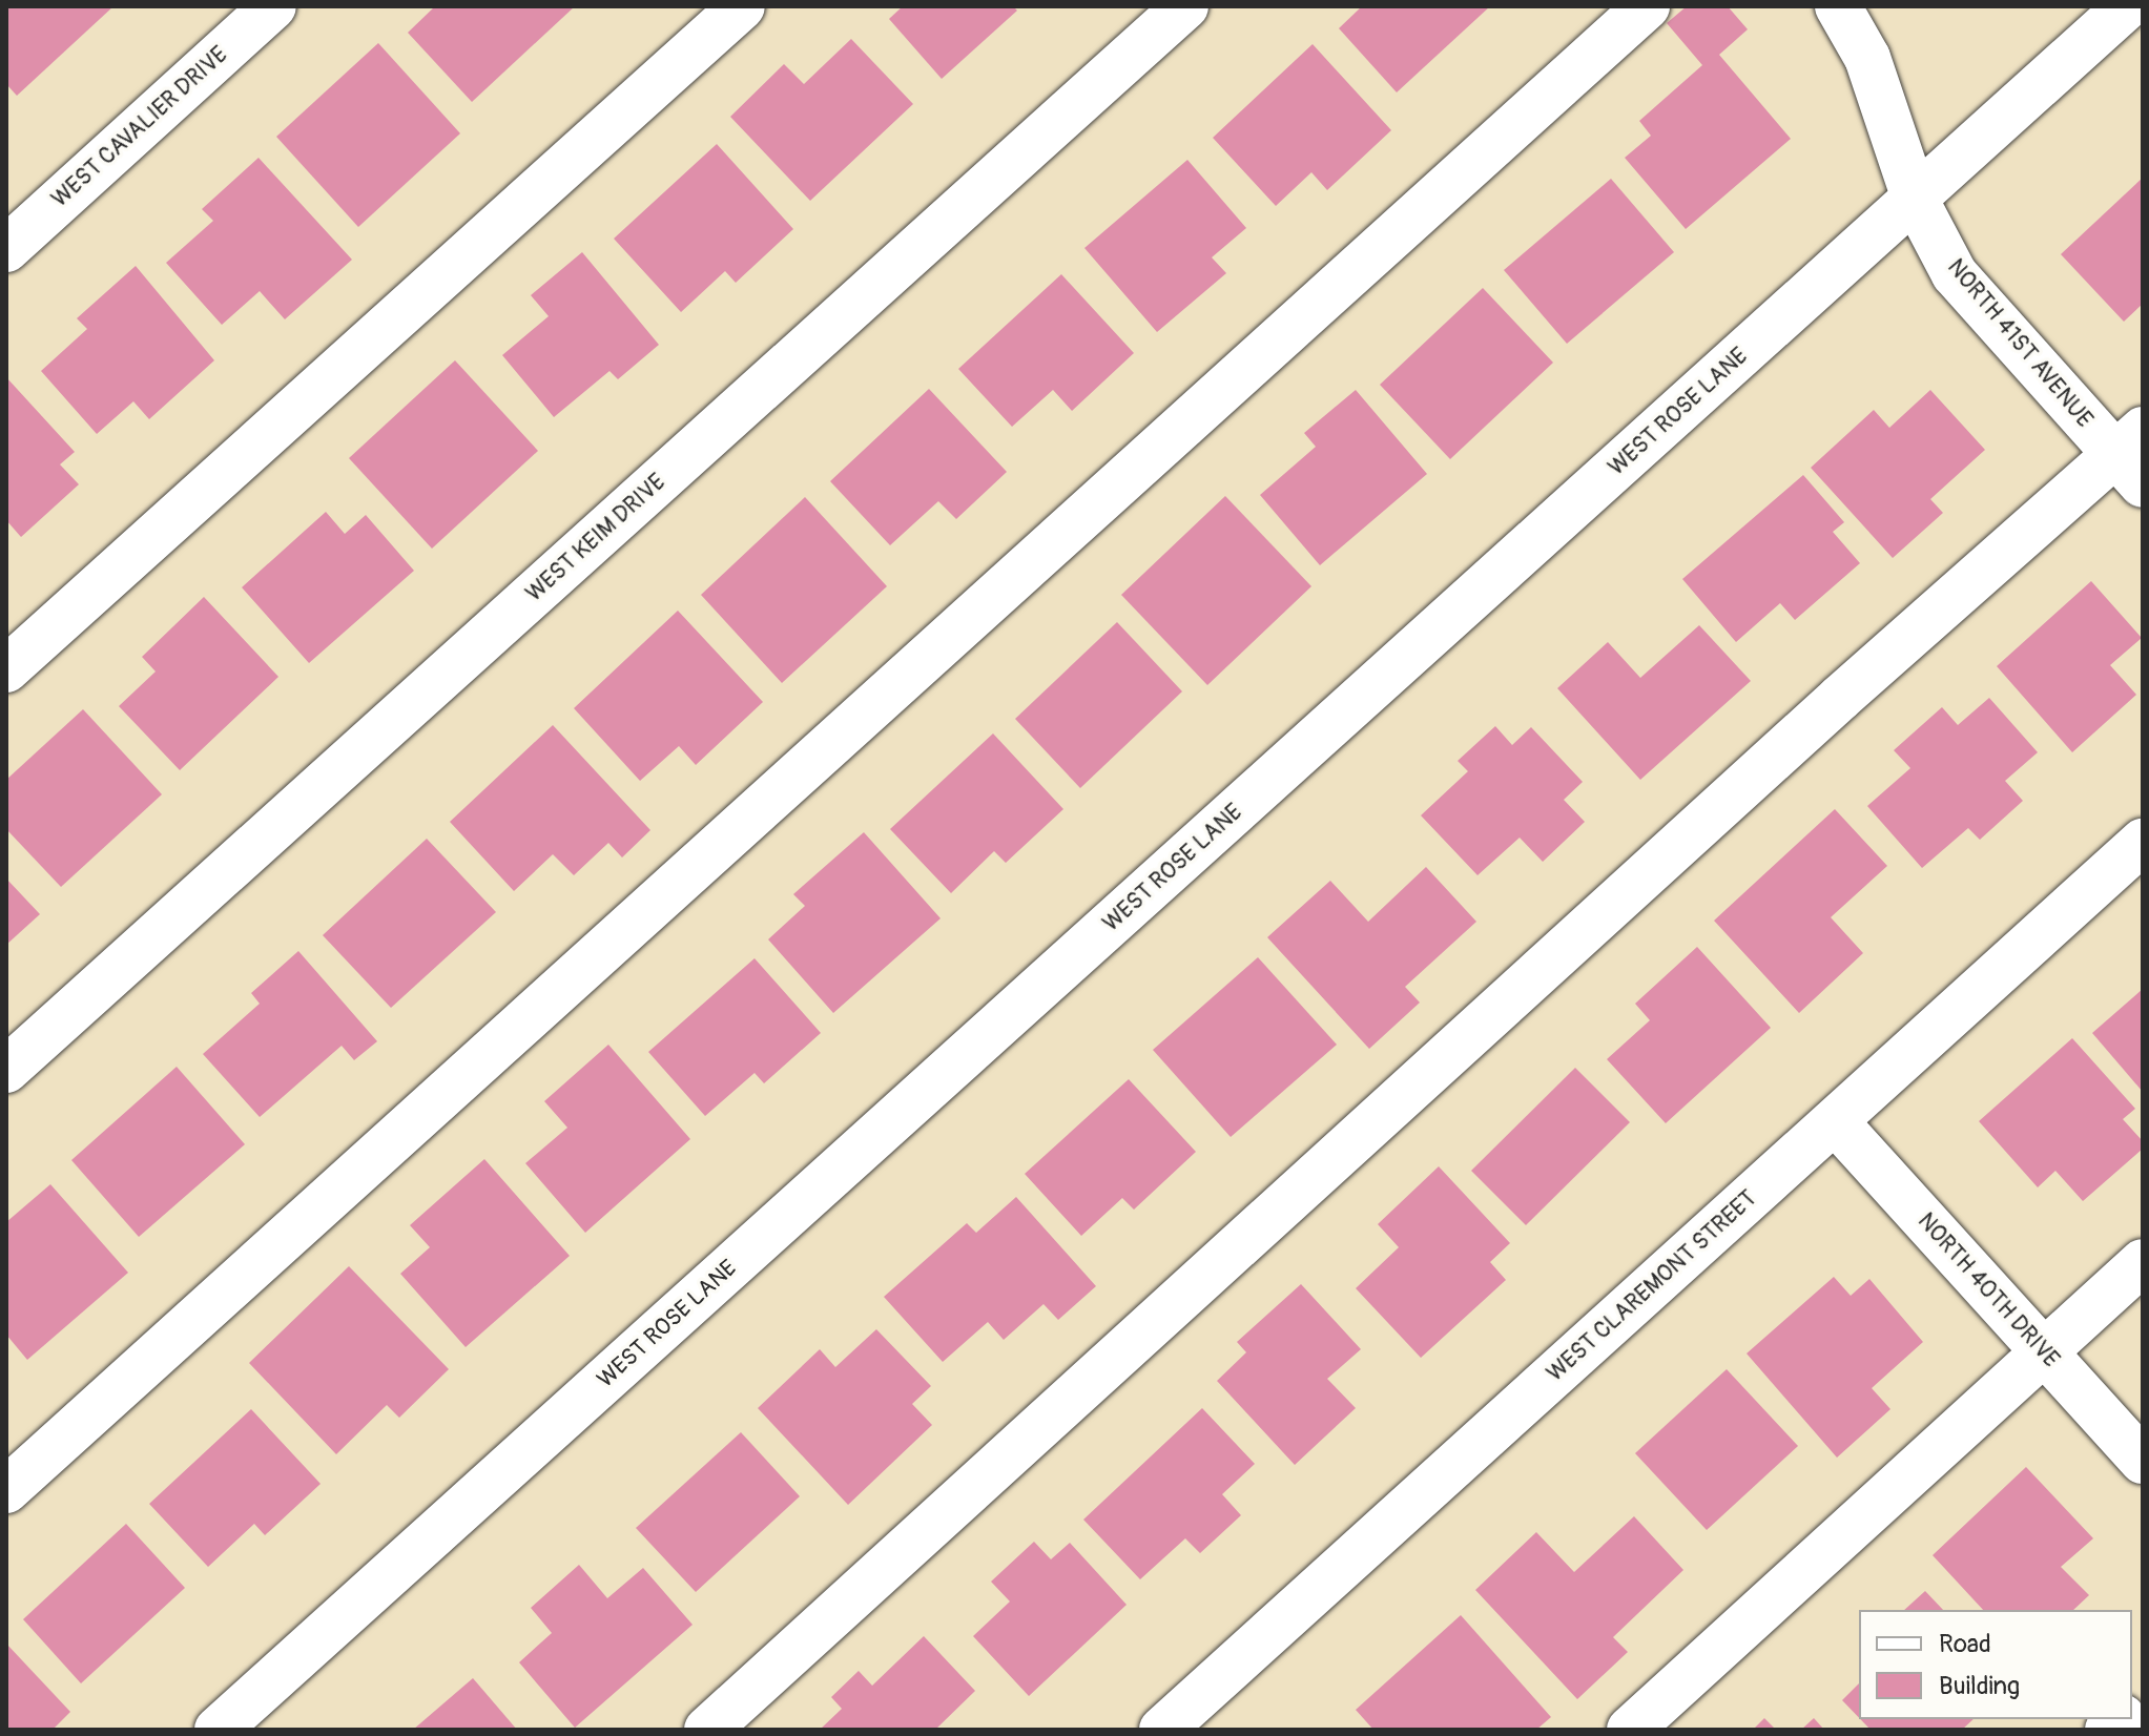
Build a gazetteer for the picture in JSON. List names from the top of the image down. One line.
{"streets":{"street":["WEST CAVALIER DRIVE","NORTH 41ST AVENUE","WEST ROSE LANE","WEST KEIM DRIVE","WEST CLAREMONT STREET","NORTH 40TH DRIVE"]},"crossings":[["NORTH 41ST AVENUE","WEST ROSE LANE"],["WEST CLAREMONT STREET","NORTH 40TH DRIVE"]],"legend":["Road","Building"]}
